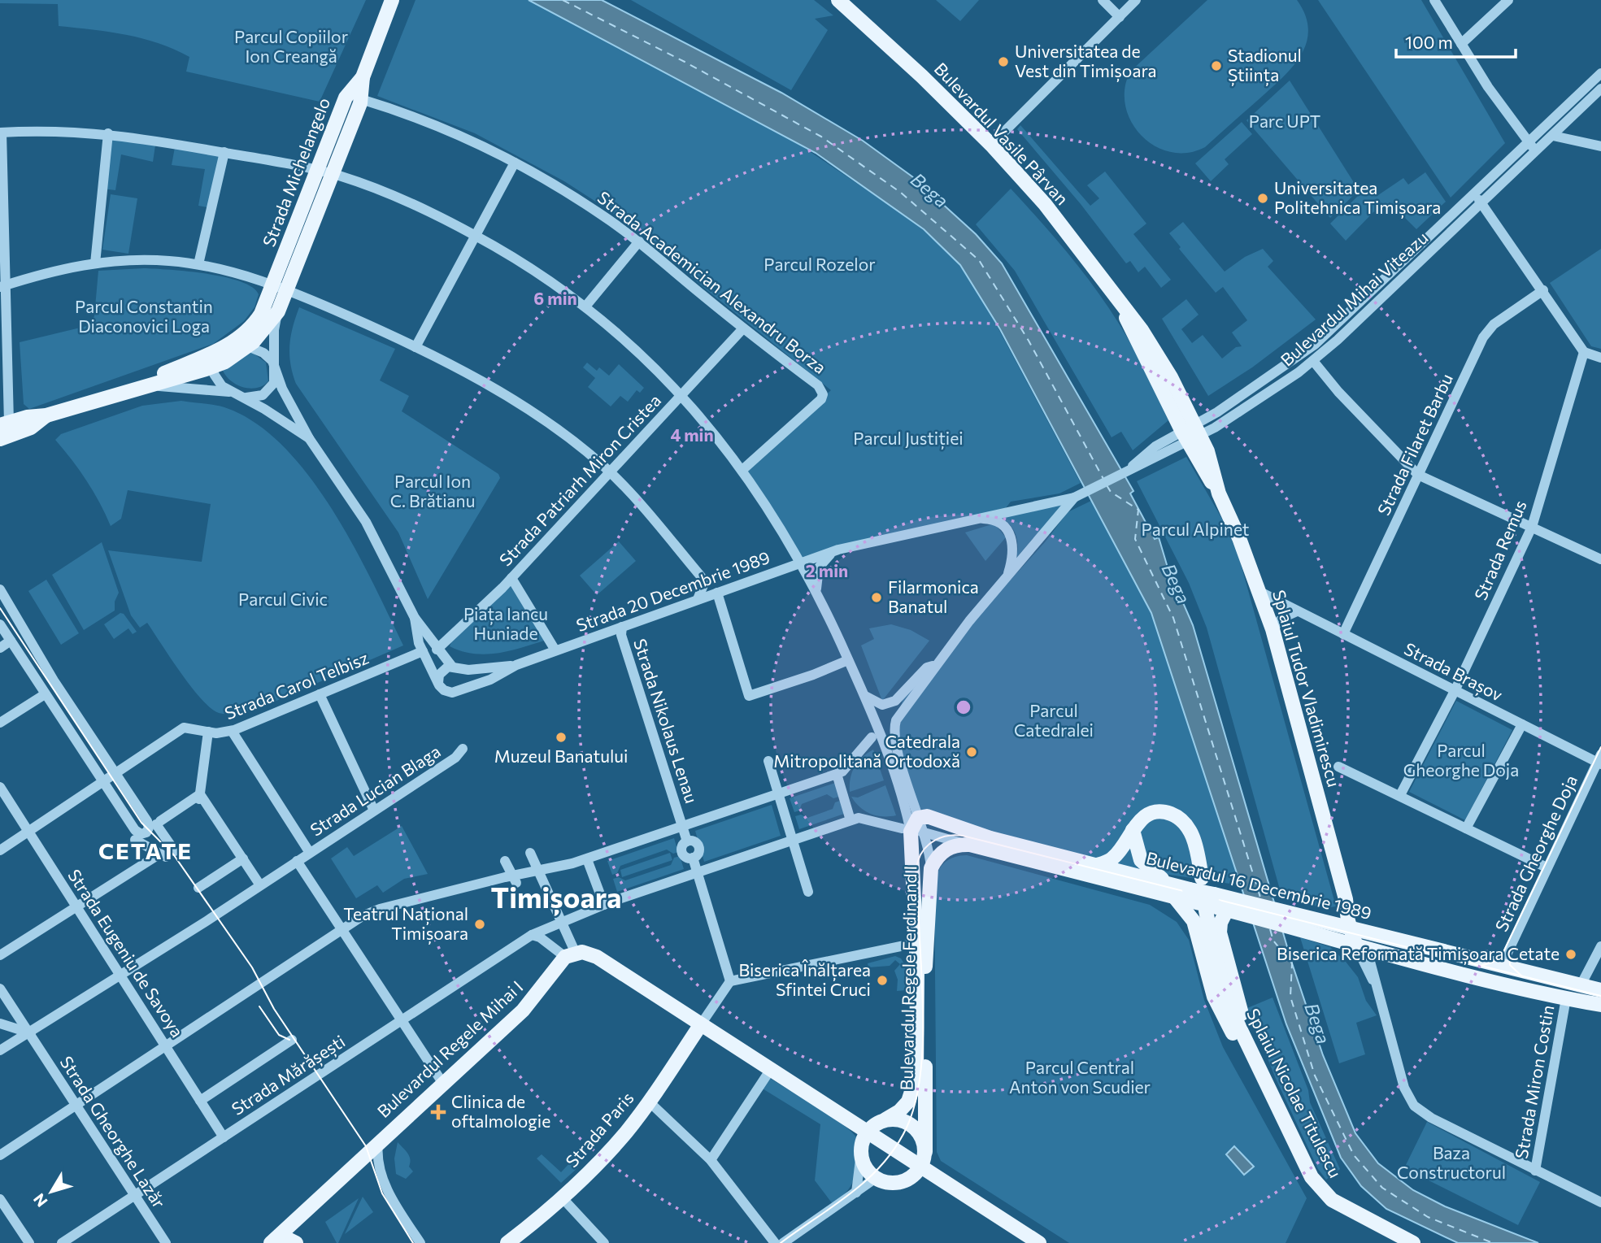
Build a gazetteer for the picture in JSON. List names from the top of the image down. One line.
{"streets":{"main road":["Bulevardul Vasile Pârvan","Strada Michelangelo","Splaiul Tudor Vladimirescu","Bulevardul 16 Decembrie 1989","Bulevardul Regele Ferdinand I","Bulevardul Regele Mihai I","Splaiul Nicolae Titulescu","Strada Paris"],"street":["Strada Academician Alexandru Borza","Bulevardul Mihai Viteazu","Strada Filaret Barbu","Strada Patriarh Miron Cristea","Strada Remus","Strada 20 Decembrie 1989","Strada Brașov","Strada Carol Telbisz","Strada Nikolaus Lenau","Strada Lucian Blaga","Strada Gheorghe Doja","Strada Eugeniu de Savoya","Strada Mărășești","Strada Miron Costin","Strada Gheorghe Lazăr"]},"crossings":[["Bulevardul Vasile Pârvan","Bulevardul Mihai Viteazu"],["Bulevardul Vasile Pârvan","Splaiul Tudor Vladimirescu"],["Strada Michelangelo","Strada Academician Alexandru Borza"],["Strada Michelangelo","Bulevardul Regele Ferdinand I"],["Strada Academician Alexandru Borza","Strada Patriarh Miron Cristea"],["Strada Academician Alexandru Borza","Bulevardul Regele Ferdinand I"],["Bulevardul Mihai Viteazu","Splaiul Tudor Vladimirescu"],["Strada Filaret Barbu","Strada Brașov"],["Strada Patriarh Miron Cristea","Bulevardul Regele Ferdinand I"],["Strada Remus","Strada Brașov"],["Strada 20 Decembrie 1989","Strada Nikolaus Lenau"],["Strada 20 Decembrie 1989","Bulevardul Regele Ferdinand I"],["Strada Brașov","Splaiul Tudor Vladimirescu"],["Strada Brașov","Strada Gheorghe Doja"],["Splaiul Tudor Vladimirescu","Bulevardul 16 Decembrie 1989"],["Splaiul Tudor Vladimirescu","Strada Miron Costin"],["Strada Nikolaus Lenau","Strada Mărășești"],["Strada Lucian Blaga","Strada Eugeniu de Savoya"],["Strada Lucian Blaga","Strada Gheorghe Lazăr"],["Strada Gheorghe Doja","Bulevardul 16 Decembrie 1989"],["Bulevardul 16 Decembrie 1989","Bulevardul Regele Ferdinand I"],["Bulevardul 16 Decembrie 1989","Strada Miron Costin"],["Bulevardul 16 Decembrie 1989","Splaiul Nicolae Titulescu"],["Strada Eugeniu de Savoya","Strada Mărășești"],["Bulevardul Regele Ferdinand I","Bulevardul Regele Mihai I"],["Bulevardul Regele Mihai I","Strada Paris"],["Strada Mărășești","Strada Gheorghe Lazăr"]],"districts":["CETATE","Timișoara"],"water":["Bega"],"parks":["Parcul Copiilor Ion Creangă","Parc UPT","Parcul Rozelor","Parcul Constantin Diaconovici Loga","Parcul Justiției","Parcul Ion C. Brătianu","Parcul Alpinet","Parcul Civic","Piața Iancu Huniade","Parcul Catedralei","Parcul Gheorghe Doja","Parcul Central Anton von Scudier","Baza Constructorul"],"places":{"other":["Universitatea de Vest din Timișoara","Stadionul Știința","Universitatea Politehnica Timișoara","Filarmonica Banatul","Muzeul Banatului","Catedrala Mitropolitană Ortodoxă","Teatrul Național Timișoara","Biserica Reformată Timișoara Cetate","Biserica Înălțarea Sfintei Cruci"],"health":["Clinica de oftalmologie"]},"scale_bar":"100 m","north":"bottom left","rings":["6 min","4 min","2 min"]}
